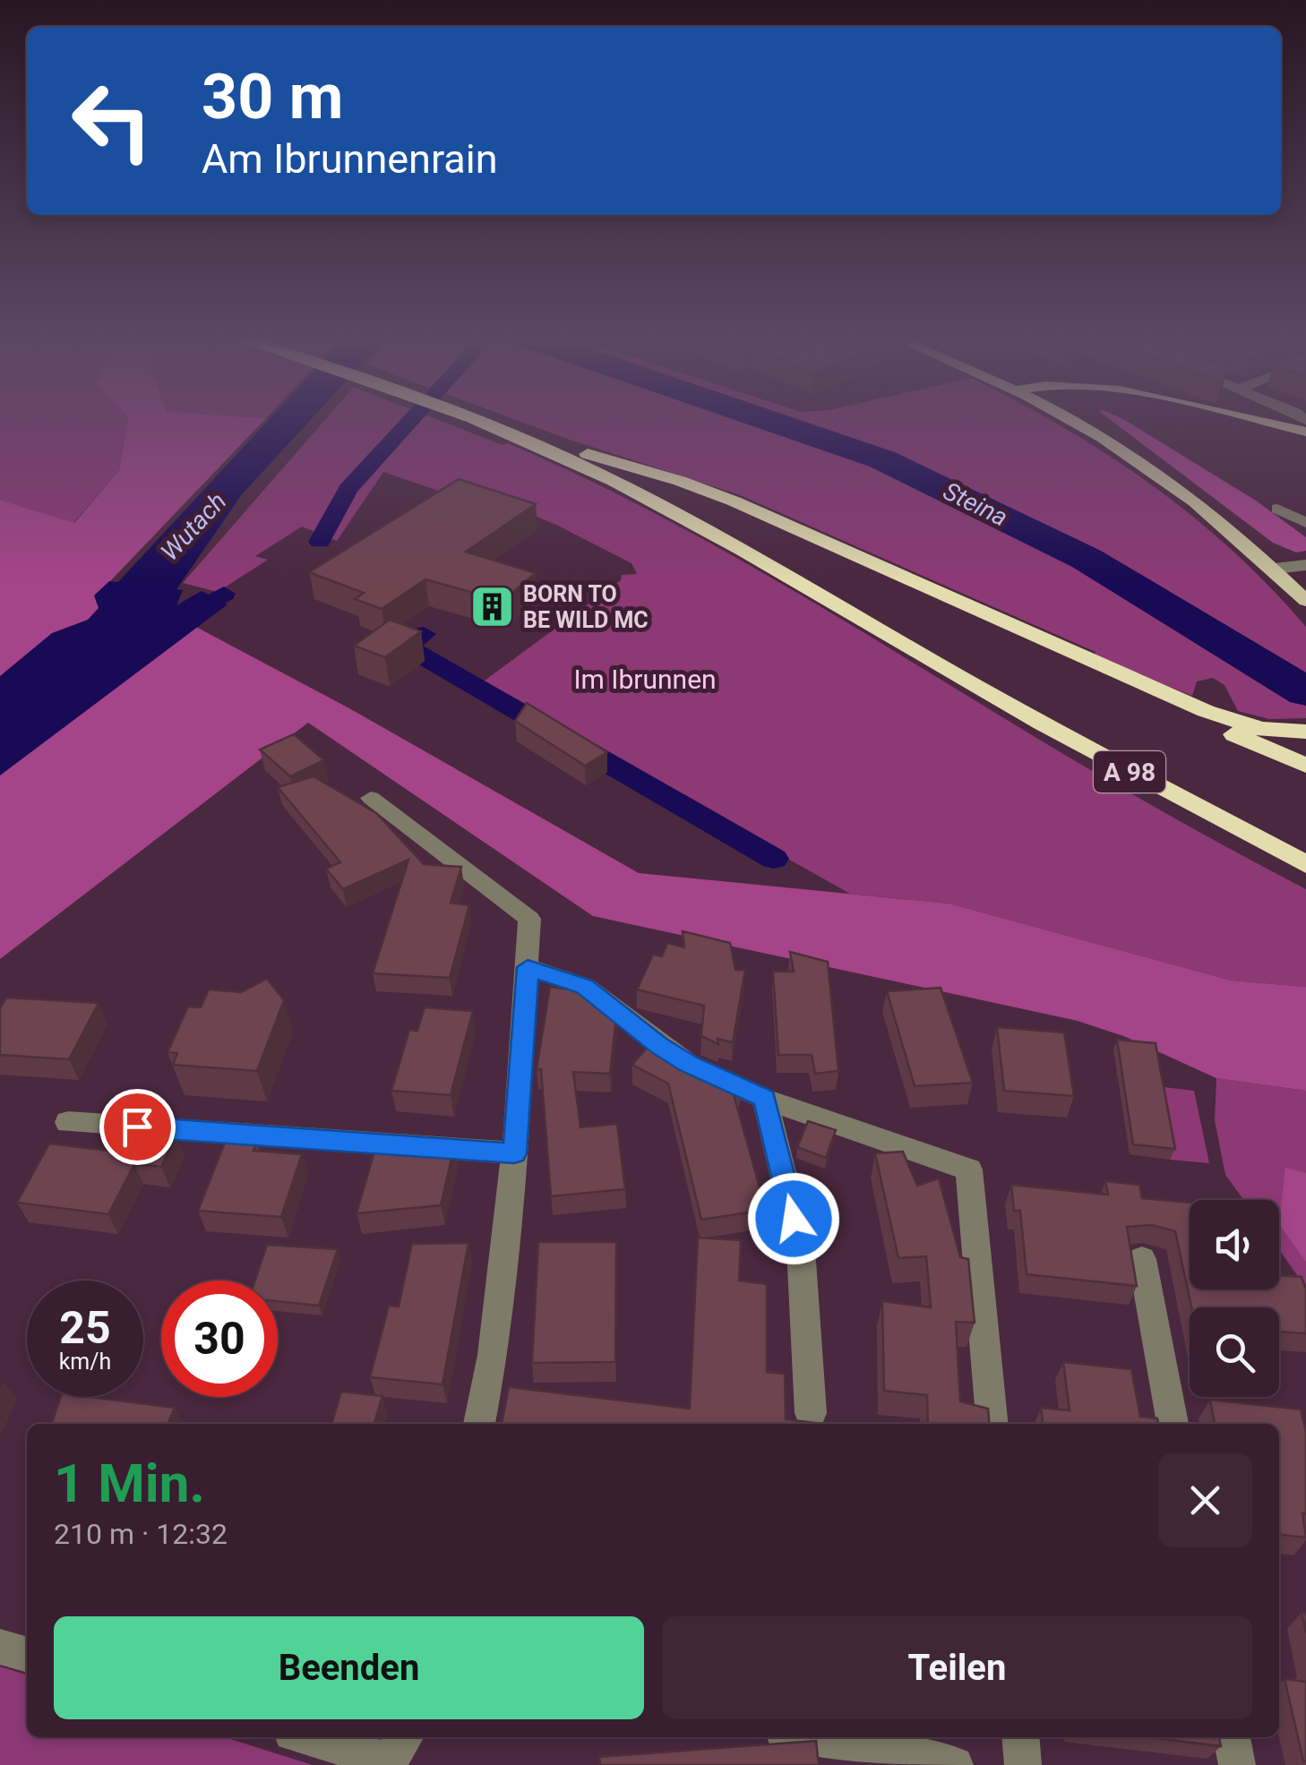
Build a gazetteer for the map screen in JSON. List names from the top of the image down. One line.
{"streets":{"highway":["A 98"]},"water":["Steina","Wutach"],"parks":["Im Ibrunnen"],"places":{"building":["BORN TO BE WILD MC"]},"page":{"turn":["30 m","Am Ibrunnenrain"],"speed":"25 km/h","limit":"30","heading":["1 Min.","210 m · 12:32"],"buttons":["Beenden","Teilen"]}}
